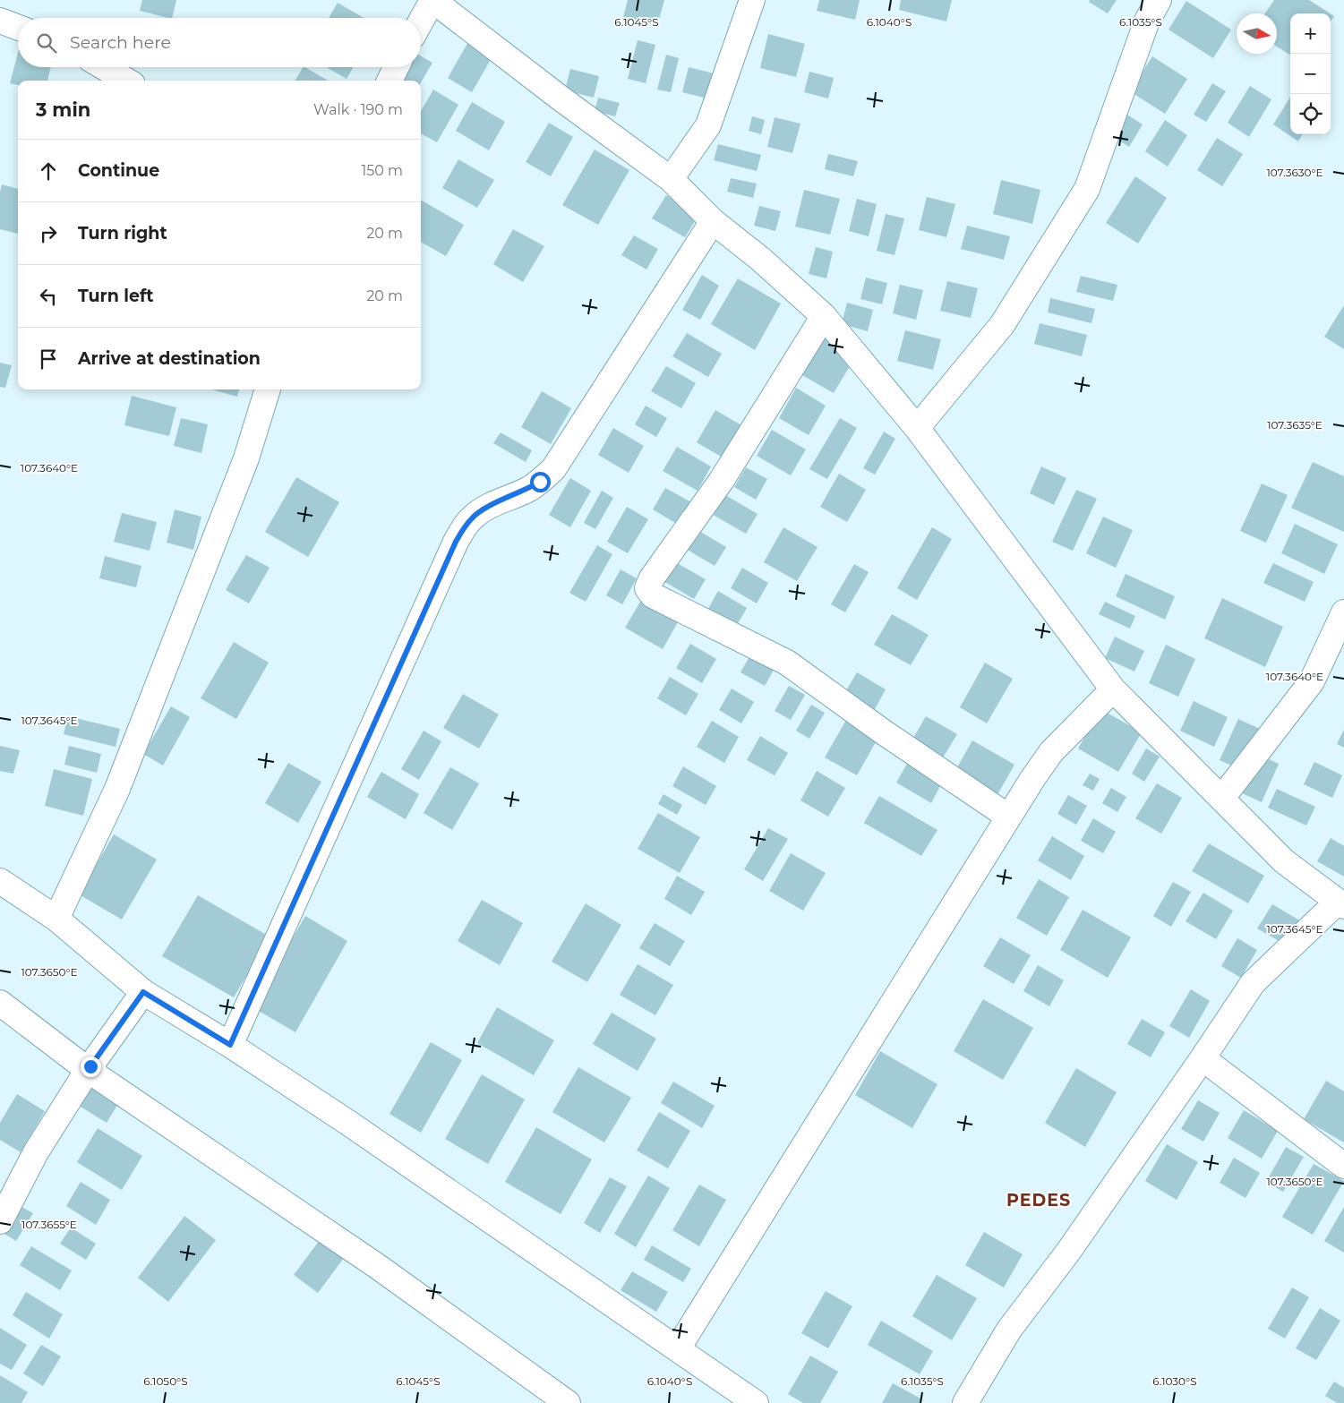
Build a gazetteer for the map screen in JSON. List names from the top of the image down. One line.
{"districts":["PEDES"],"north":"right","page":{"map_buttons":["+","−"],"search":"Search here","heading":["3 min","Walk · 190 m"],"list":[["Continue","150 m"],["Turn right","20 m"],["Turn left","20 m"],"Arrive at destination"]},"coordinates":["6.1045°S","6.1040°S","6.1035°S","107.3630°E","107.3635°E","107.3640°E","107.3645°E","107.3650°E","107.3655°E","6.1050°S","6.1030°S"]}
